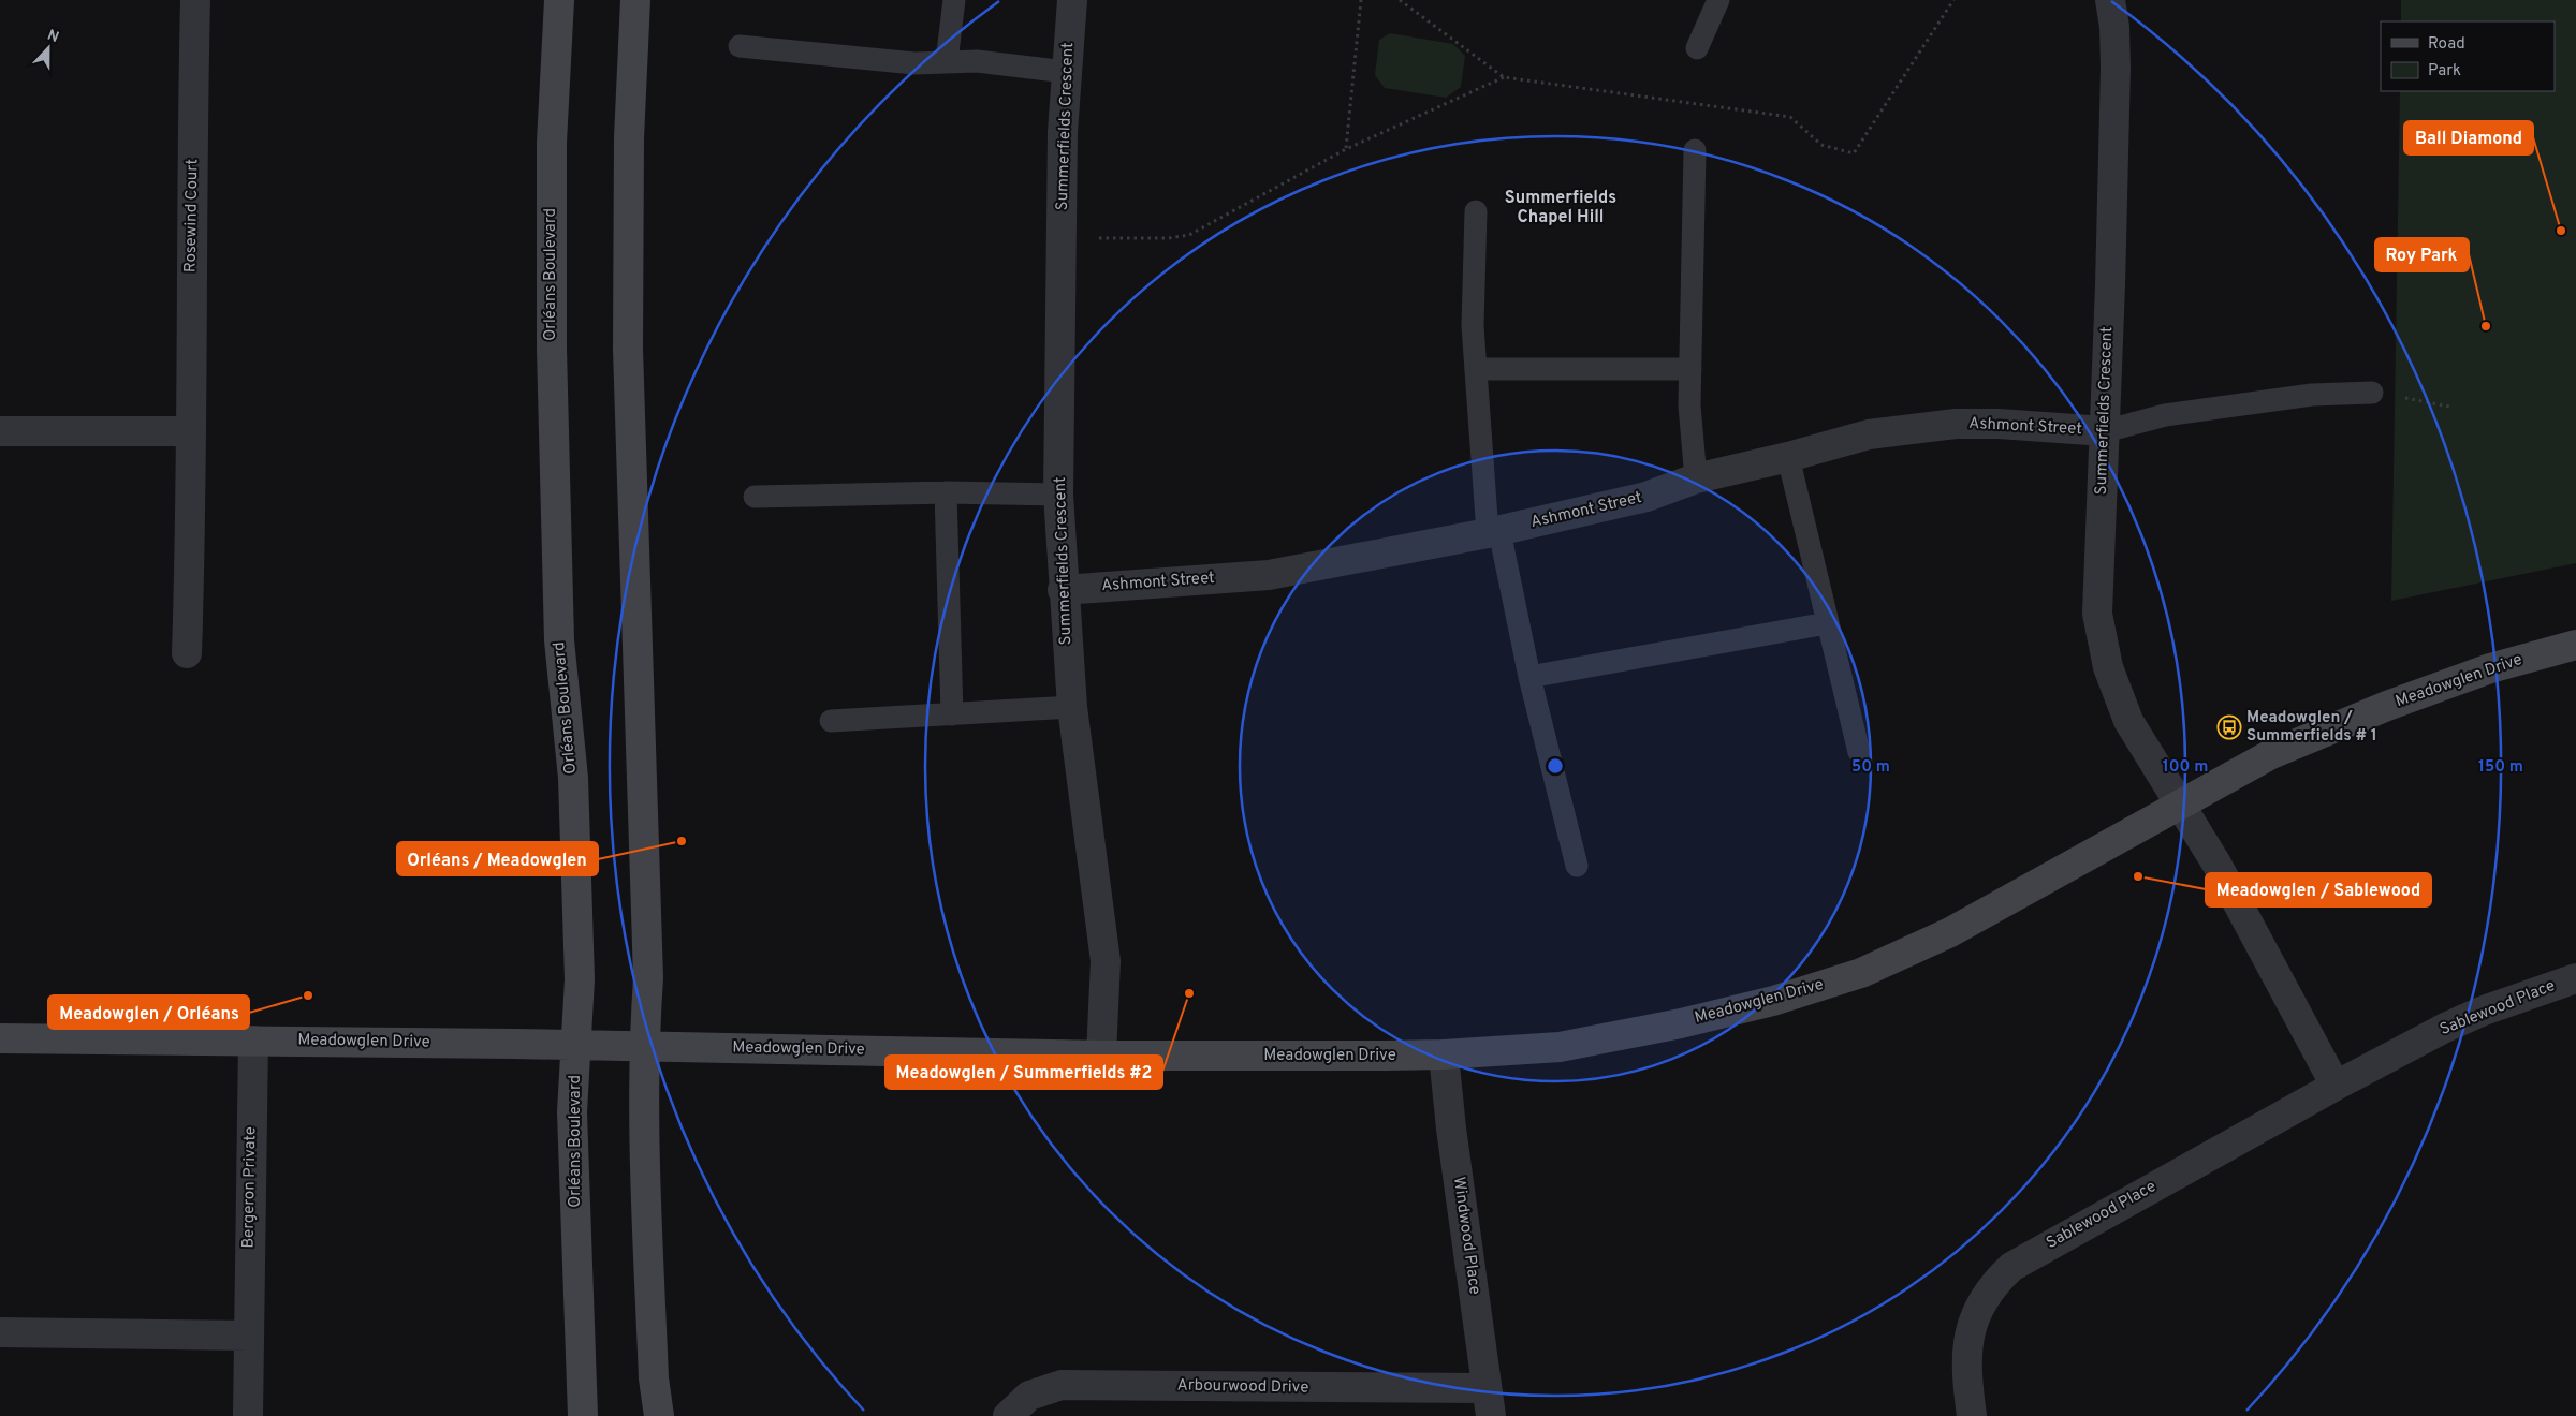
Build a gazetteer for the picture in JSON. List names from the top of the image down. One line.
{"streets":{"main road":["Orléans Boulevard","Meadowglen Drive"],"street":["Summerfields Crescent","Rosewind Court","Ashmont Street","Sablewood Place","Bergeron Private","Windwood Place","Arbourwood Drive"]},"crossings":[["Summerfields Crescent","Ashmont Street"],["Summerfields Crescent","Meadowglen Drive"],["Orléans Boulevard","Meadowglen Drive"],["Meadowglen Drive","Bergeron Private"],["Meadowglen Drive","Windwood Place"],["Windwood Place","Arbourwood Drive"]],"districts":["Summerfields Chapel Hill"],"places":{"other":["Ball Diamond","Roy Park","Orléans / Meadowglen","Meadowglen / Sablewood","Meadowglen / Summerfields #2","Meadowglen / Orléans"],"bus stop":["Meadowglen / Summerfields # 1"]},"legend":["Road","Park"],"north":"top","rings":["50 m","100 m","150 m"]}
